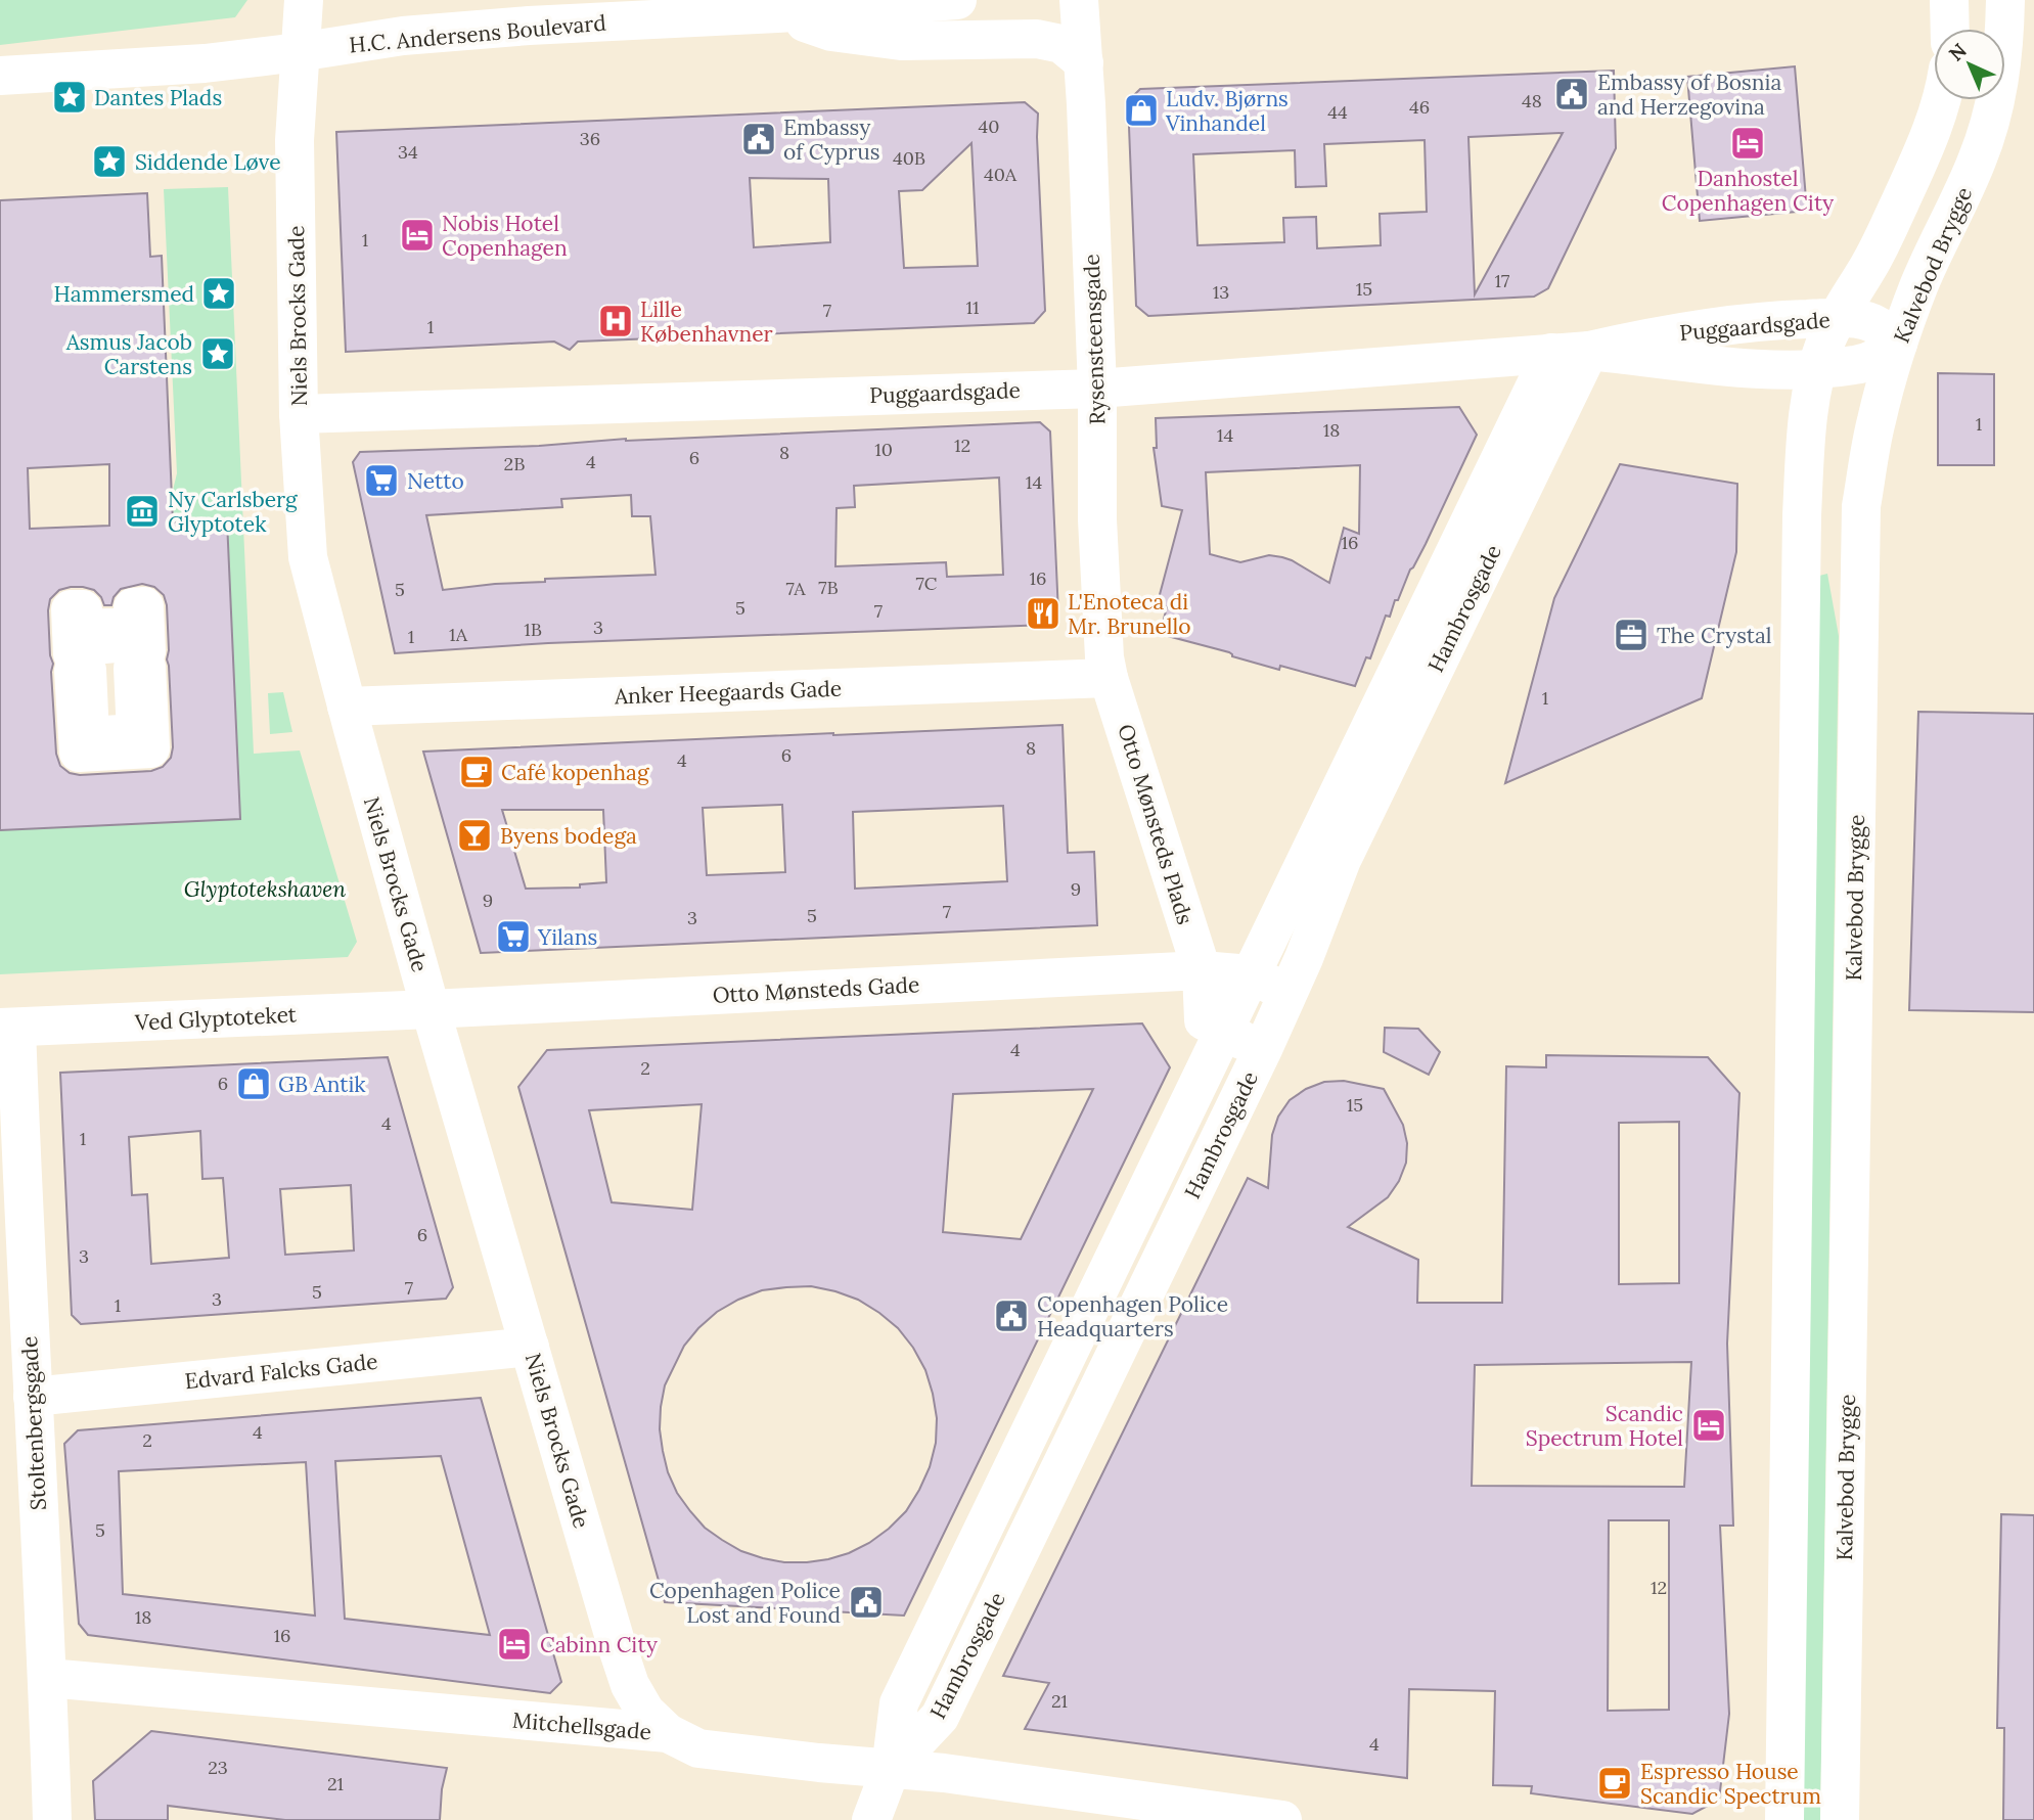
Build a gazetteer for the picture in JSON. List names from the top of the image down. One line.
{"streets":{"street":["H.C. Andersens Boulevard","Kalvebod Brygge","Niels Brocks Gade","Puggaardsgade","Rysensteensgade","Hambrosgade","Anker Heegaards Gade","Otto Mønsteds Plads","Otto Mønsteds Gade","Ved Glyptoteket","Edvard Falcks Gade","Stoltenbergsgade","Mitchellsgade"]},"crossings":[["H.C. Andersens Boulevard","Niels Brocks Gade"],["Kalvebod Brygge","Puggaardsgade"],["Niels Brocks Gade","Puggaardsgade"],["Niels Brocks Gade","Anker Heegaards Gade"],["Niels Brocks Gade","Otto Mønsteds Gade"],["Niels Brocks Gade","Ved Glyptoteket"],["Niels Brocks Gade","Edvard Falcks Gade"],["Niels Brocks Gade","Mitchellsgade"],["Puggaardsgade","Rysensteensgade"],["Puggaardsgade","Hambrosgade"],["Rysensteensgade","Anker Heegaards Gade"],["Rysensteensgade","Otto Mønsteds Plads"],["Hambrosgade","Otto Mønsteds Plads"],["Hambrosgade","Mitchellsgade"],["Anker Heegaards Gade","Otto Mønsteds Plads"],["Otto Mønsteds Plads","Otto Mønsteds Gade"],["Otto Mønsteds Gade","Ved Glyptoteket"],["Ved Glyptoteket","Stoltenbergsgade"],["Edvard Falcks Gade","Stoltenbergsgade"],["Stoltenbergsgade","Mitchellsgade"]],"parks":["Glyptotekshaven"],"places":{"public building":["Embassy of Bosnia and Herzegovina","Embassy of Cyprus","Copenhagen Police Headquarters","Copenhagen Police Lost and Found"],"place":["Dantes Plads","Siddende Løve","Hammersmed","Asmus Jacob Carstens"],"shop":["Ludv. Bjørns Vinhandel","GB Antik"],"hotel":["Danhostel Copenhagen City","Nobis Hotel Copenhagen","Scandic Spectrum Hotel","Cabinn City"],"hospital":["Lille Københavner"],"supermarket":["Netto","Yilans"],"museum":["Ny Carlsberg Glyptotek"],"restaurant":["L'Enoteca di Mr. Brunello"],"office":["The Crystal"],"cafe":["Café kopenhag","Espresso House Scandic Spectrum"],"bar":["Byens bodega"]},"house_numbers":["48","46","44","40","36","34","40B","40A","1","17","15","13","11","7","1","1","18","14","12","10","8","6","4","2B","14","16","16","7C","7B","7A","5","5","7","3","1B","1A","1","1","8","6","4","9","9","7","5","3","4","2","6","15","4","1","6","3","7","5","3","1","4","2","5","12","18","16","21","4","23","21"],"north":"top left"}
